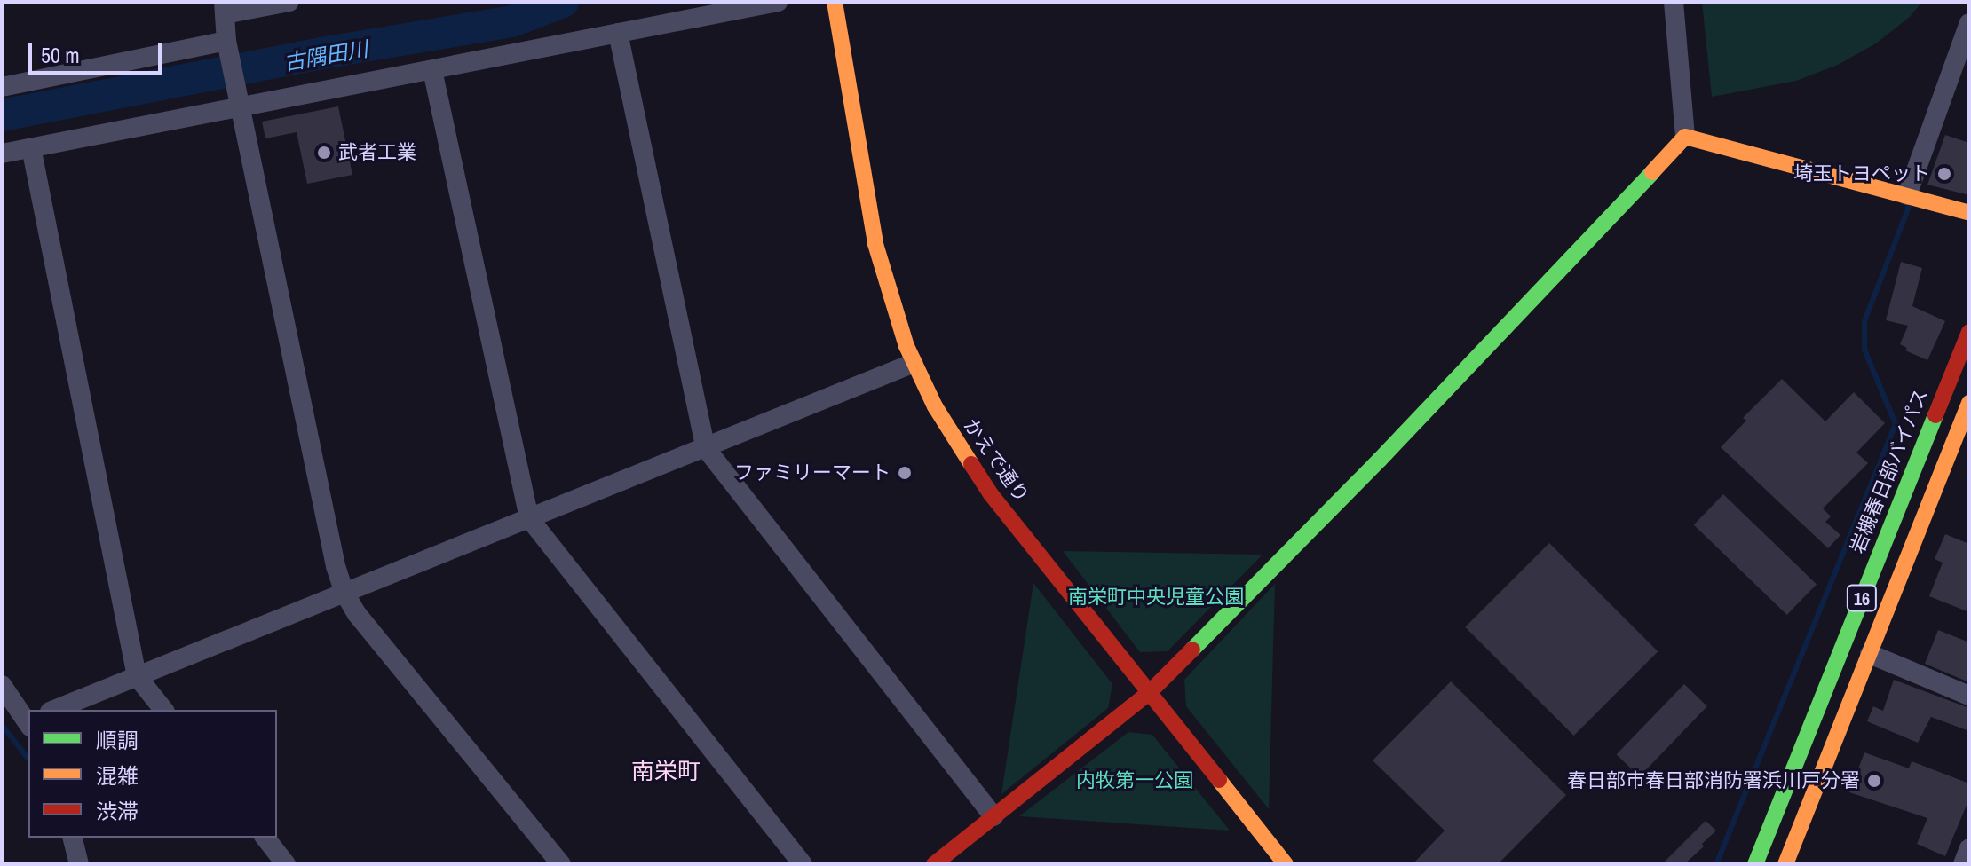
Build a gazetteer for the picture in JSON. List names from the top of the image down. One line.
{"streets":{"main road":["かえで通り","岩槻春日部バイパス","16"]},"districts":["南栄町"],"water":["古隅田川"],"parks":["南栄町中央児童公園","内牧第一公園"],"places":["武者工業","埼玉トヨペット","ファミリーマート","春日部市春日部消防署浜川戸分署"],"legend":["順調","混雑","渋滞"],"scale_bar":"50 m"}
